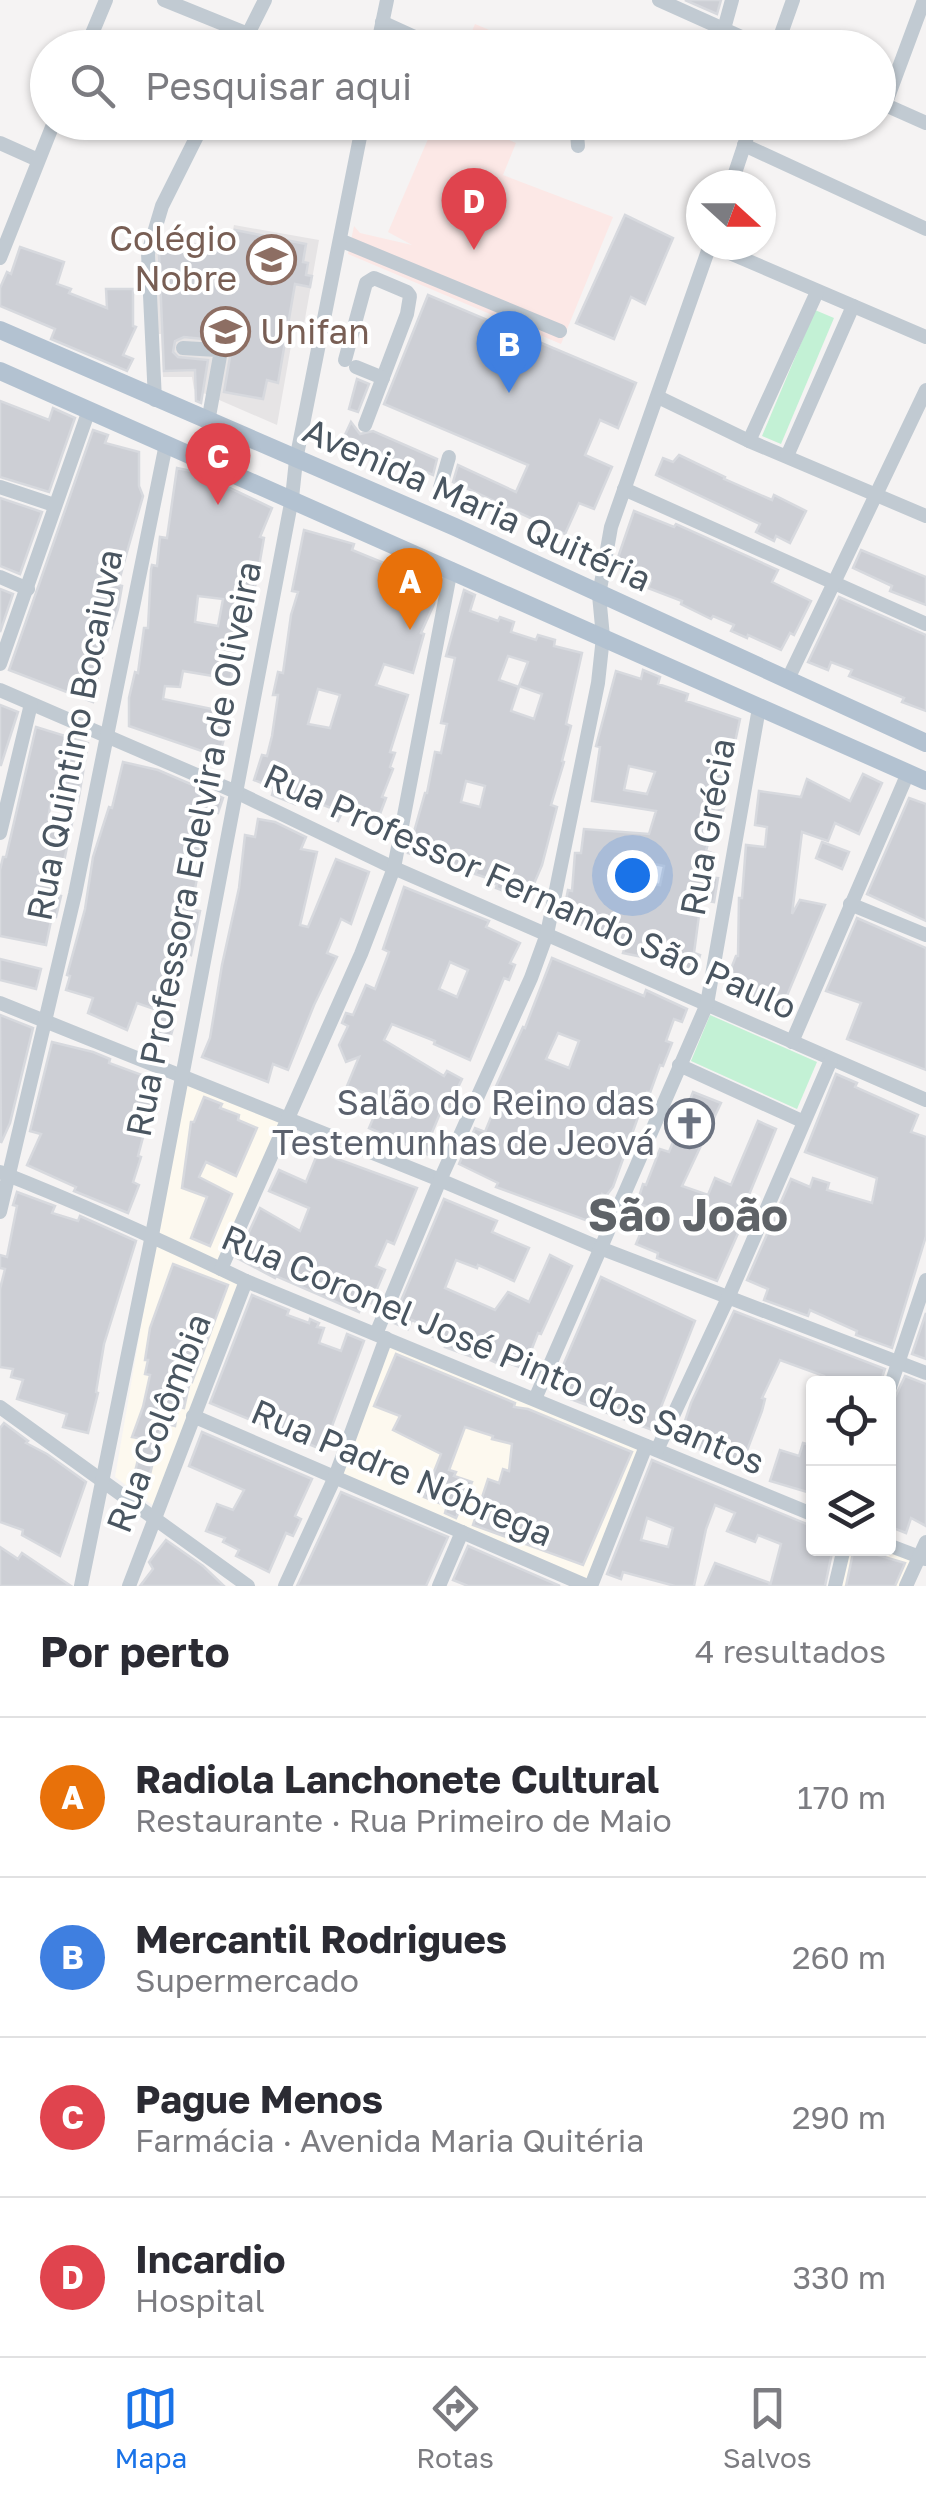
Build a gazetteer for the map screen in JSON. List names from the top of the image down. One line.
{"streets":{"main road":["Avenida Maria Quitéria"],"street":["Rua Quintino Bocaiuva","Rua Grécia","Rua Professora Edelvira de Oliveira","Rua Professor Fernando São Paulo","Rua Coronel José Pinto dos Santos","Rua Colômbia","Rua Padre Nóbrega"]},"crossings":[["Avenida Maria Quitéria","Rua Quintino Bocaiuva"],["Avenida Maria Quitéria","Rua Grécia"],["Avenida Maria Quitéria","Rua Professora Edelvira de Oliveira"],["Rua Quintino Bocaiuva","Rua Professor Fernando São Paulo"],["Rua Quintino Bocaiuva","Rua Coronel José Pinto dos Santos"],["Rua Grécia","Rua Professor Fernando São Paulo"],["Rua Grécia","Rua Coronel José Pinto dos Santos"],["Rua Professora Edelvira de Oliveira","Rua Professor Fernando São Paulo"],["Rua Professora Edelvira de Oliveira","Rua Coronel José Pinto dos Santos"],["Rua Coronel José Pinto dos Santos","Rua Colômbia"],["Rua Colômbia","Rua Padre Nóbrega"]],"districts":["São João"],"places":{"school or university":["Colégio Nobre","Unifan"],"church":["Salão do Reino das Testemunhas de Jeová"]},"north":"right","page":{"search":"Pesquisar aqui","pins":["D","B","C","A"],"heading":["Por perto","4 resultados"],"list":[{"mark":"A","name":"Radiola Lanchonete Cultural","note":"Restaurante · Rua Primeiro de Maio","value":"170 m"},{"mark":"B","name":"Mercantil Rodrigues","note":"Supermercado","value":"260 m"},{"mark":"C","name":"Pague Menos","note":"Farmácia · Avenida Maria Quitéria","value":"290 m"},{"mark":"D","name":"Incardio","note":"Hospital","value":"330 m"}],"nav":["Mapa","Rotas","Salvos"]}}
